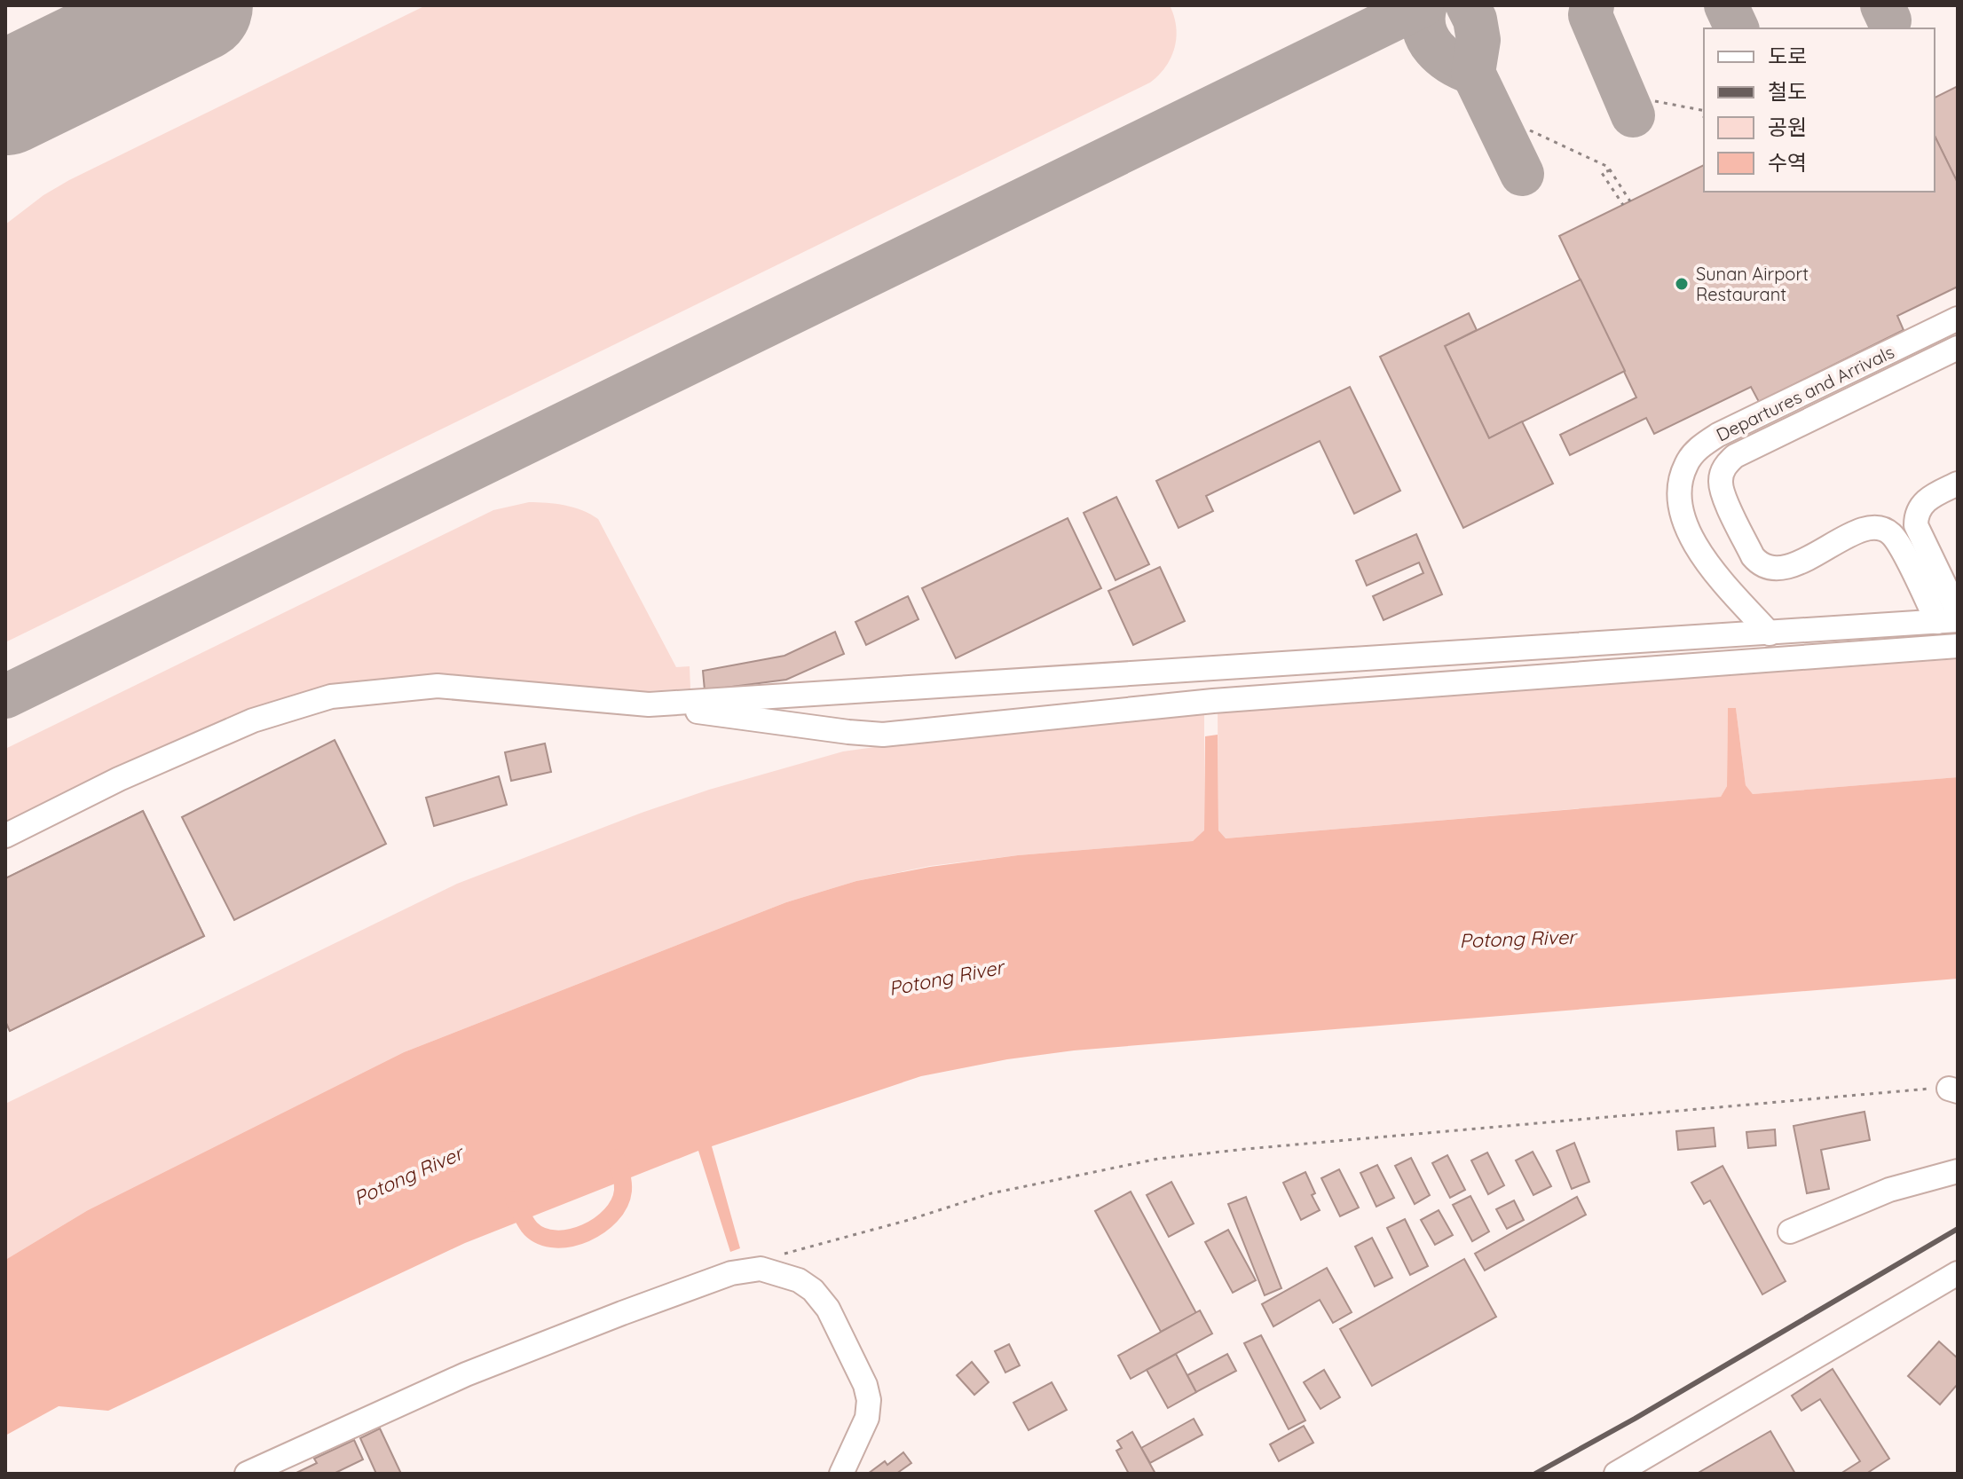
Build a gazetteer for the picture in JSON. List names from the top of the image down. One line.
{"streets":{"street":["Departures and Arrivals"]},"water":["Potong River"],"places":["Sunan Airport Restaurant"],"legend":["도로","철도","공원","수역"]}
